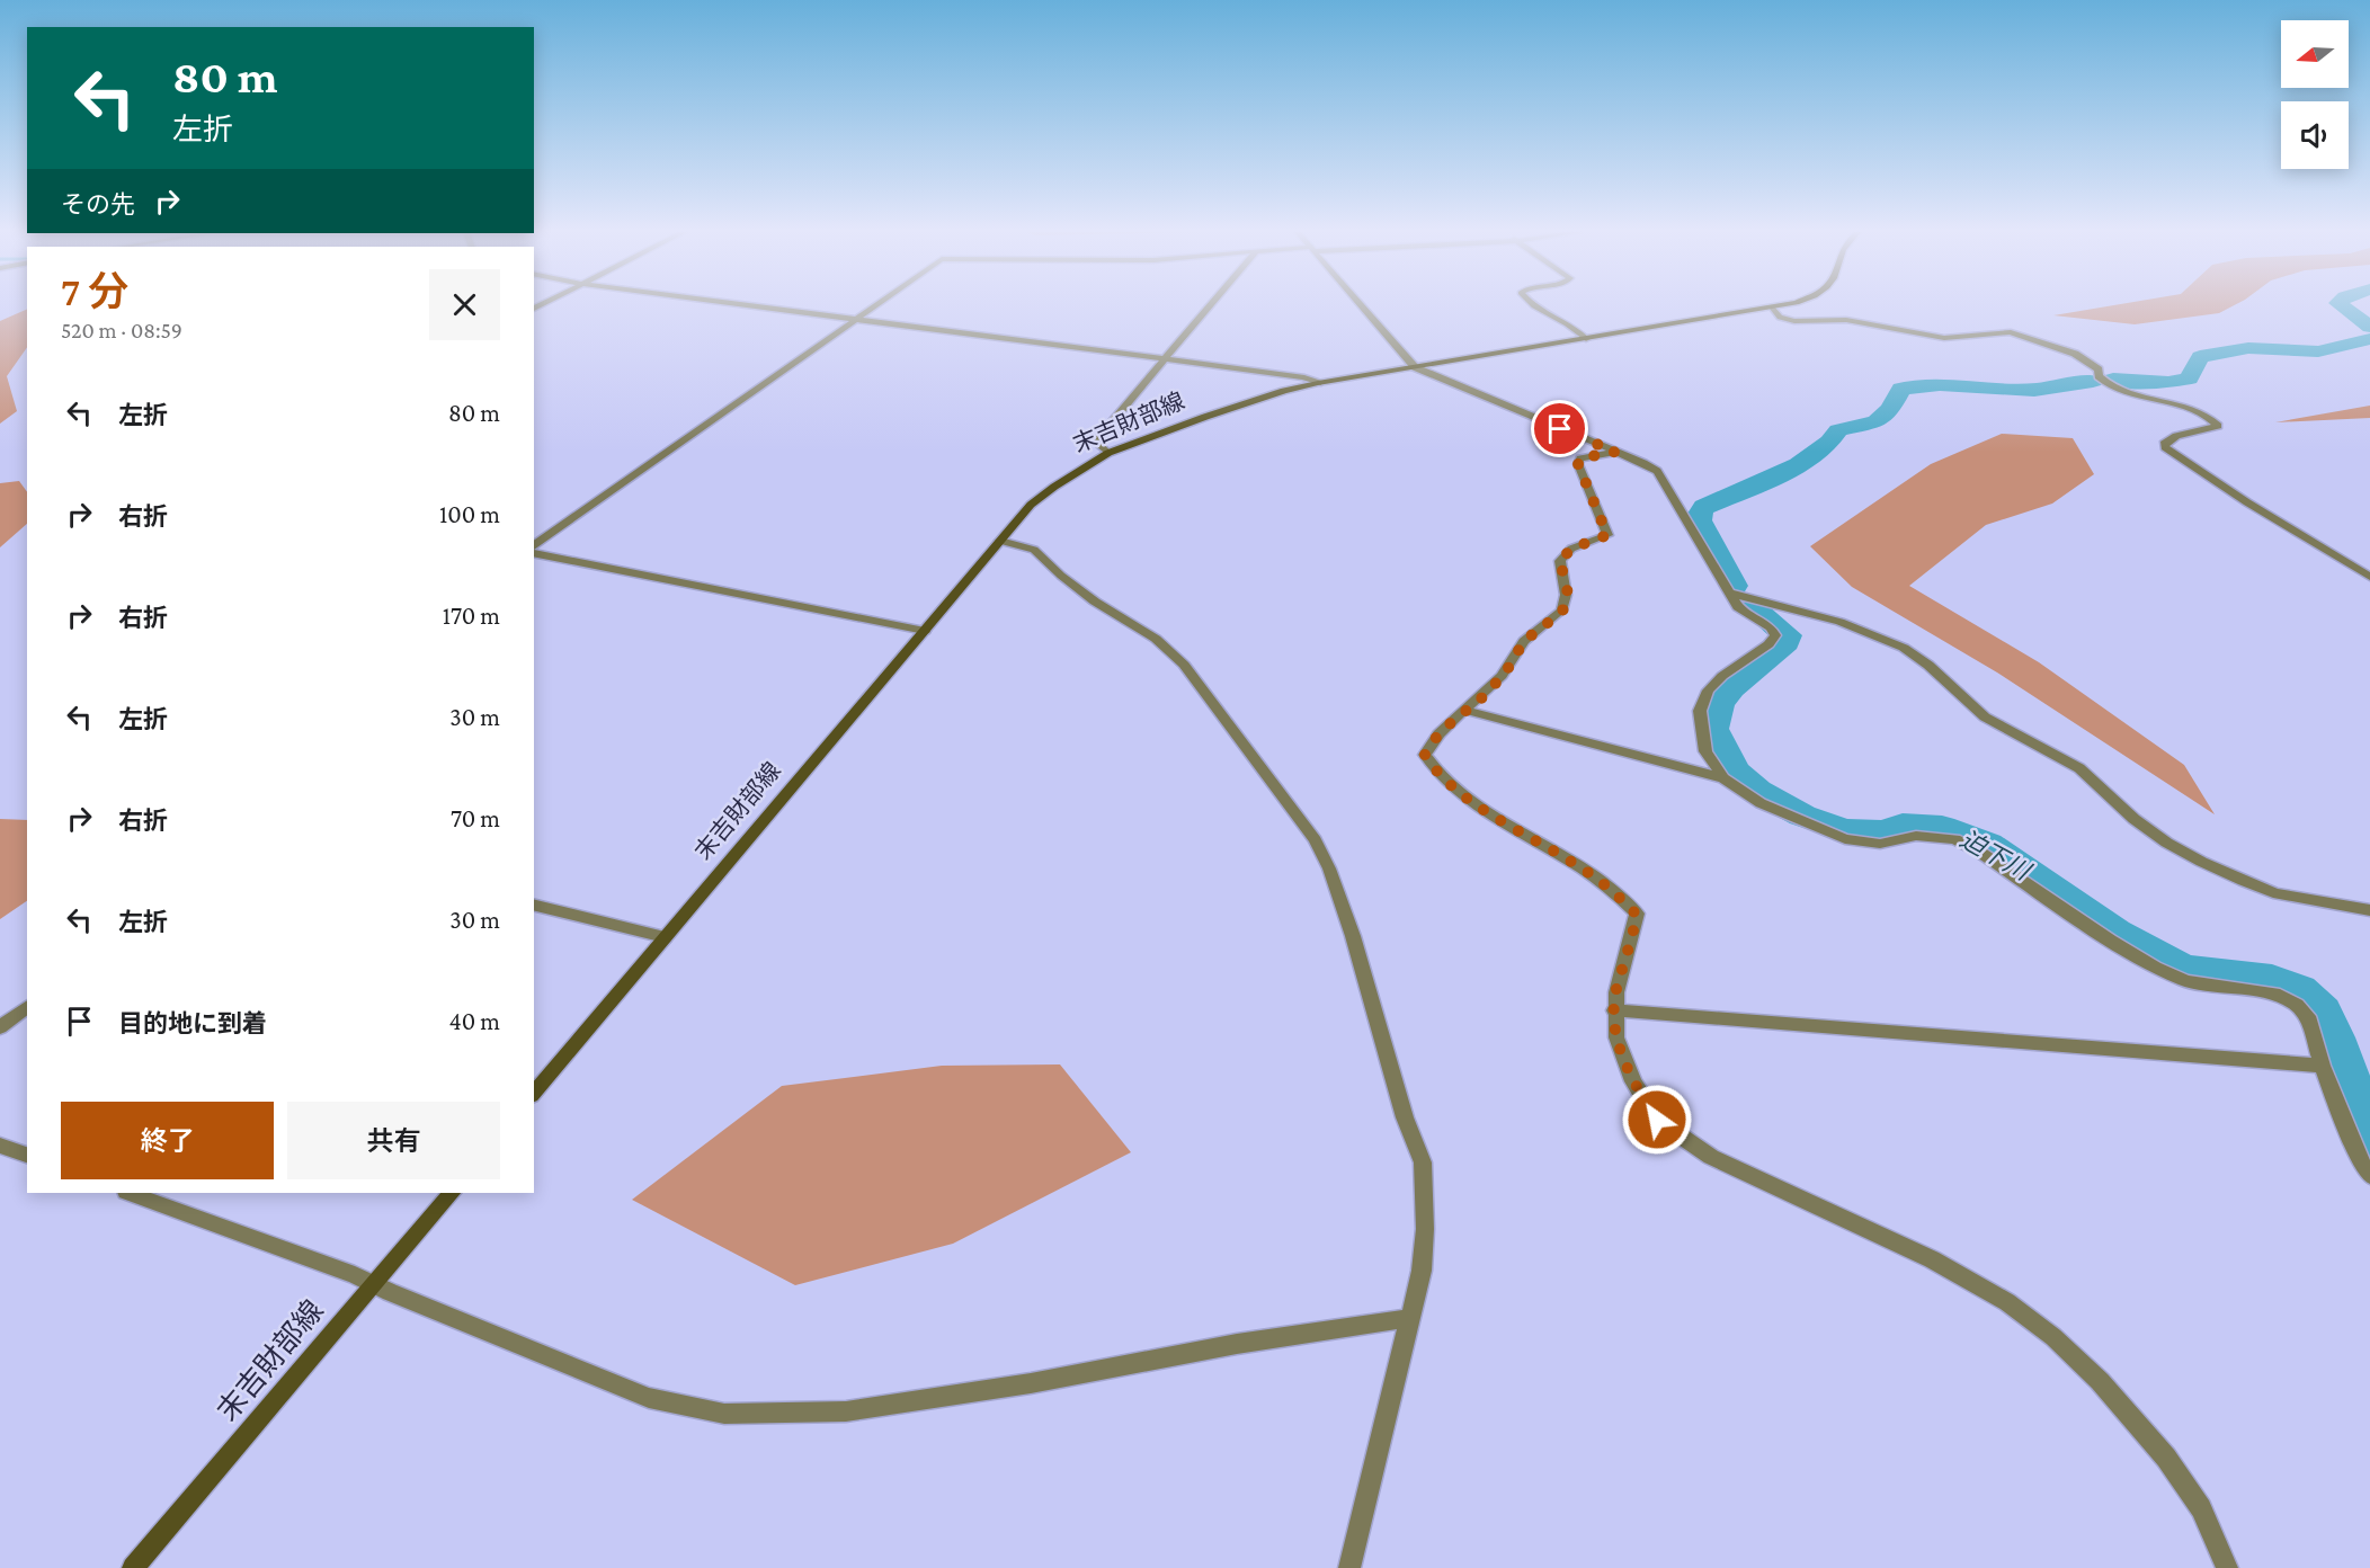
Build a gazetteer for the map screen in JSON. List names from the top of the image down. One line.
{"streets":{"main road":["末吉財部線"]},"water":["迫下川"],"north":"left","page":{"turn":["80 m","左折"],"then":"その先","heading":["7 分","520 m · 08:59"],"list":[{"name":"左折","value":"80 m"},{"name":"右折","value":"100 m"},{"name":"右折","value":"170 m"},{"name":"左折","value":"30 m"},{"name":"右折","value":"70 m"},{"name":"左折","value":"30 m"},{"name":"目的地に到着","value":"40 m"}],"buttons":["終了","共有"]}}
